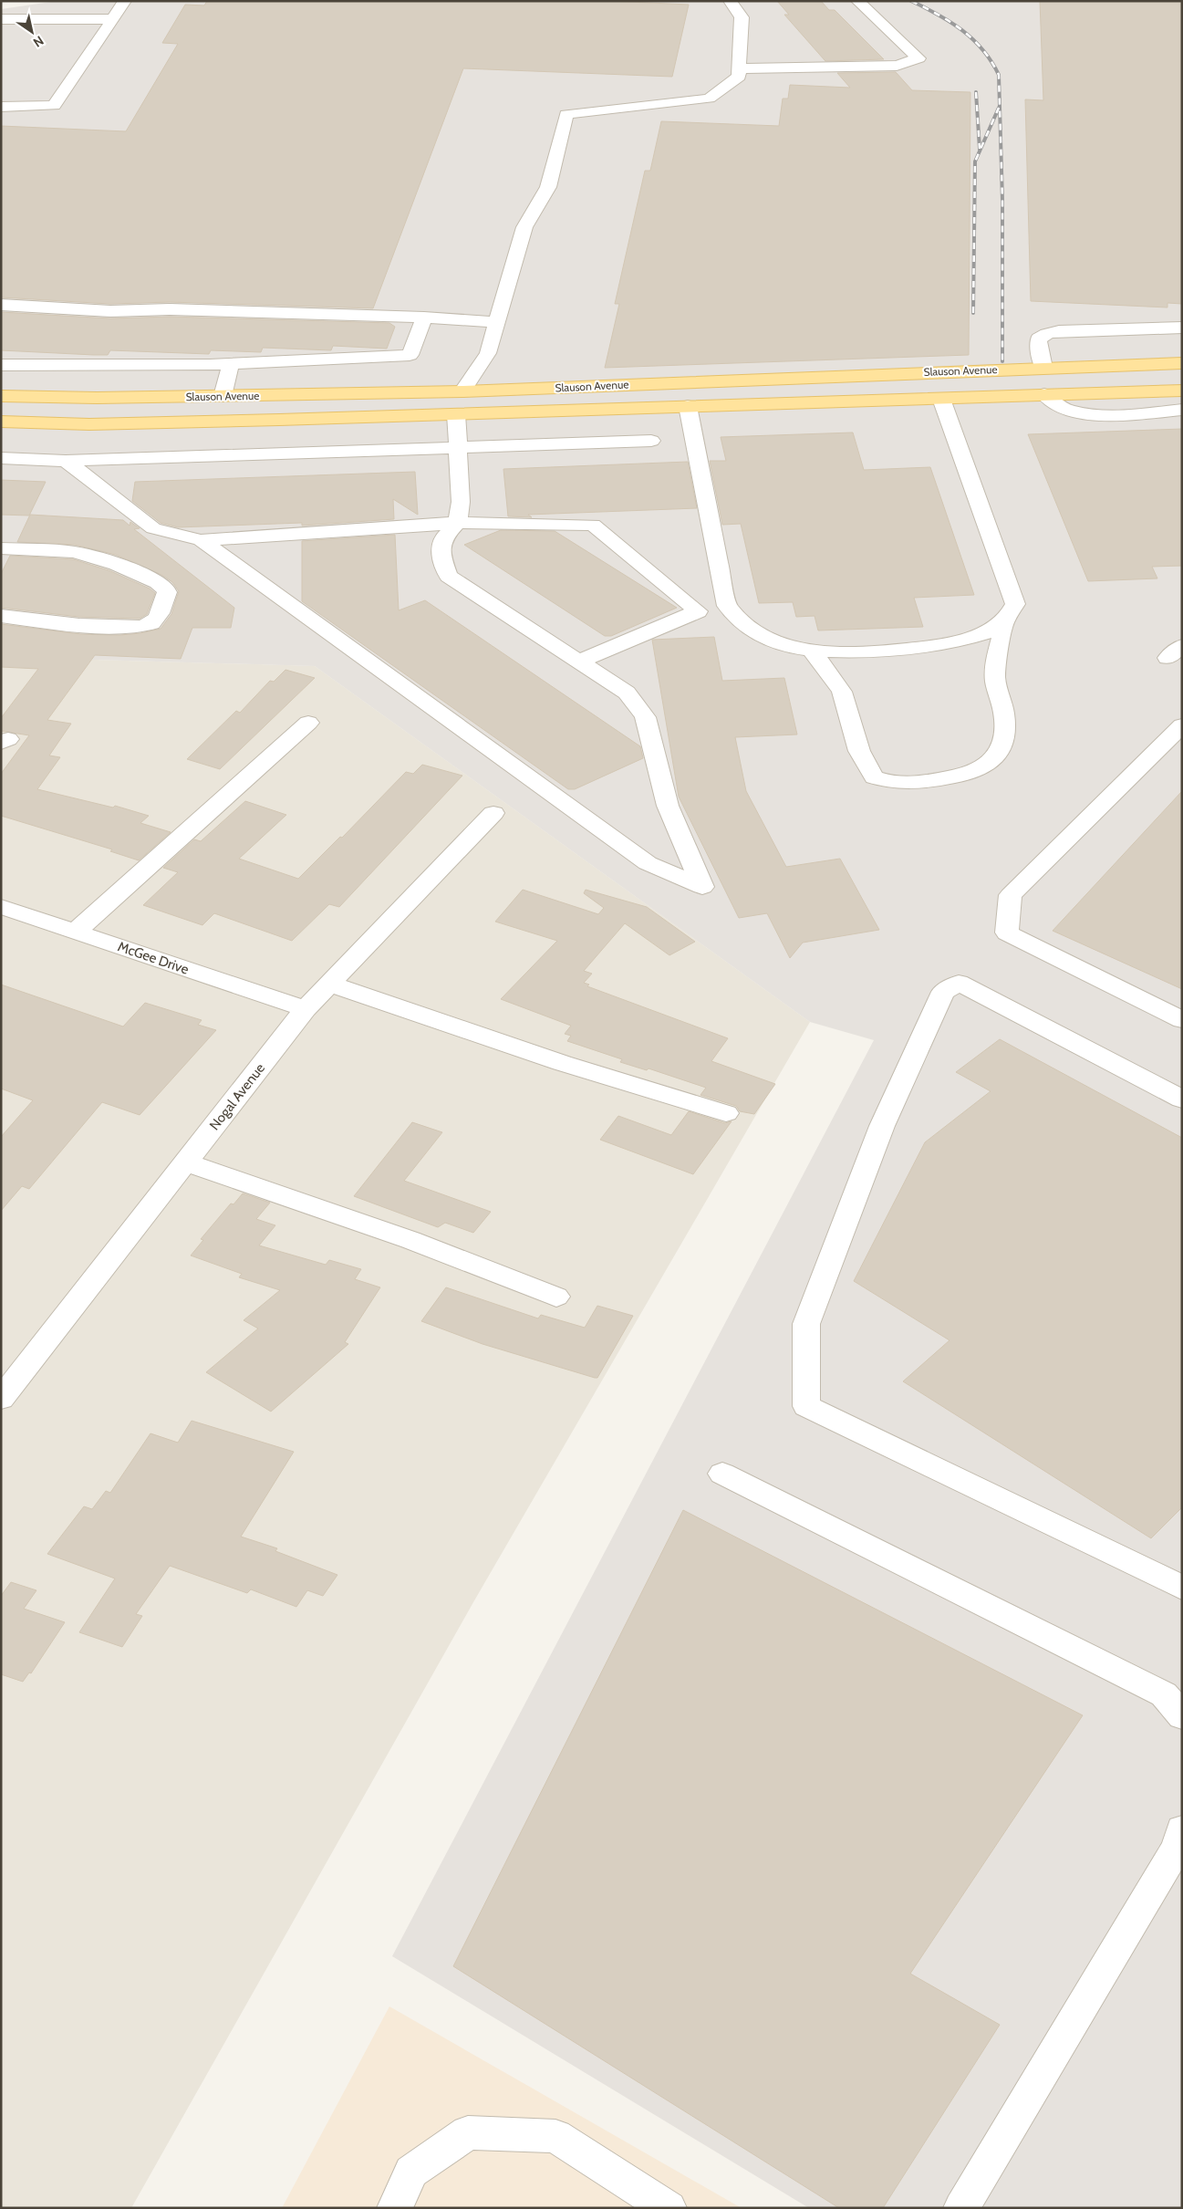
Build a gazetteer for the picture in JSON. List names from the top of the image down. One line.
{"streets":{"main road":["Slauson Avenue"],"street":["McGee Drive","Nogal Avenue"]},"crossings":[["McGee Drive","Nogal Avenue"]],"north":"bottom right"}
